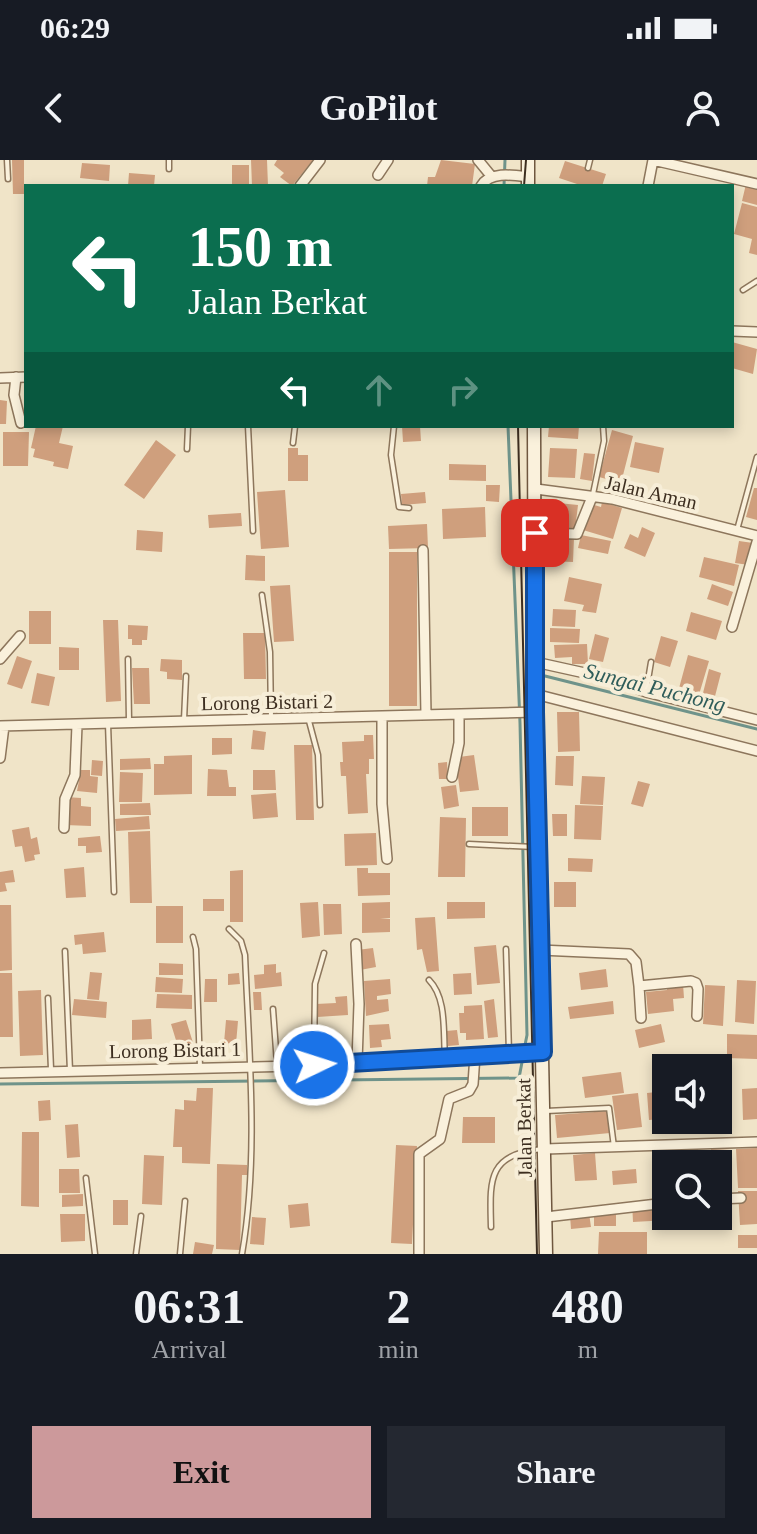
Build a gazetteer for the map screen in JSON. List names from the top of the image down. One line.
{"streets":{"street":["Jalan Aman","Lorong Bistari 2","Lorong Bistari 1","Jalan Berkat"]},"crossings":[["Jalan Aman","Jalan Berkat"],["Lorong Bistari 2","Jalan Berkat"],["Lorong Bistari 1","Jalan Berkat"]],"water":["Sungai Puchong"],"page":{"status":"06:29","header":"GoPilot","turn":["150 m","Jalan Berkat"],"eta":["06:31","Arrival","2","min","480","m"],"buttons":["Exit","Share"]}}
